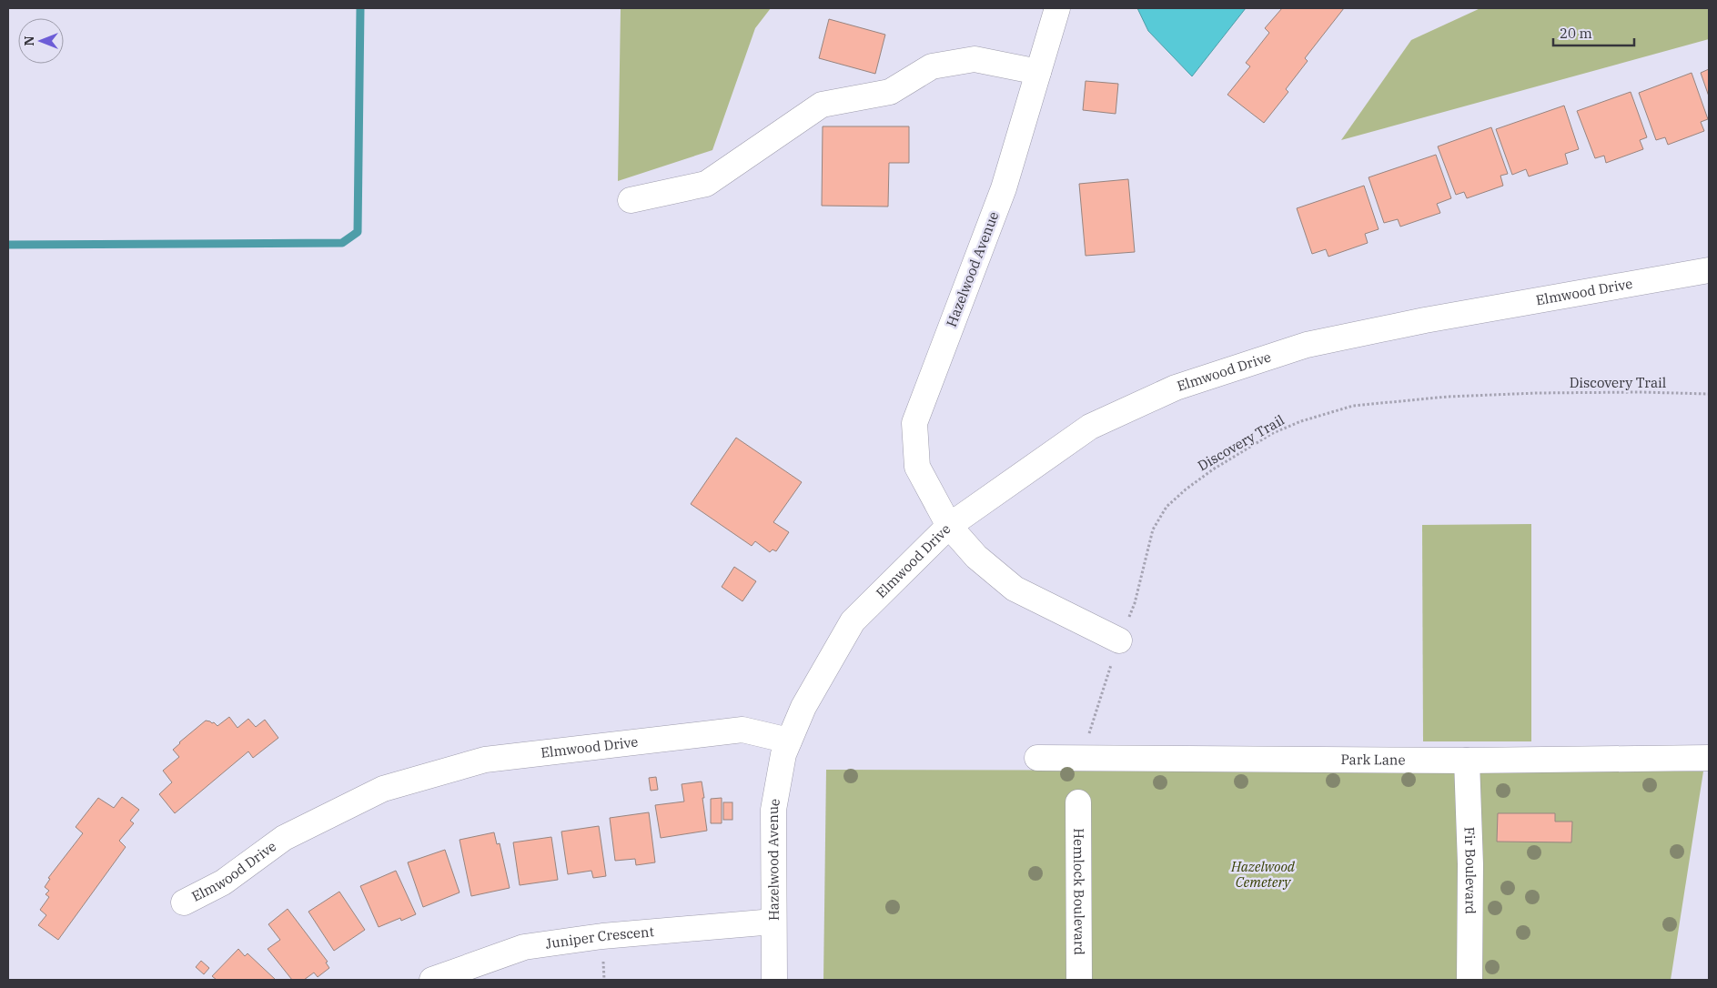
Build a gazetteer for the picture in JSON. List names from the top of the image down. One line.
{"streets":{"street":["Hazelwood Avenue","Elmwood Drive","Park Lane","Fir Boulevard","Hemlock Boulevard","Juniper Crescent"],"path":["Discovery Trail"]},"crossings":[["Hazelwood Avenue","Elmwood Drive"],["Hazelwood Avenue","Discovery Trail"],["Hazelwood Avenue","Juniper Crescent"],["Discovery Trail","Park Lane"],["Park Lane","Fir Boulevard"]],"parks":["Hazelwood Cemetery"],"scale_bar":"20 m","north":"left"}
